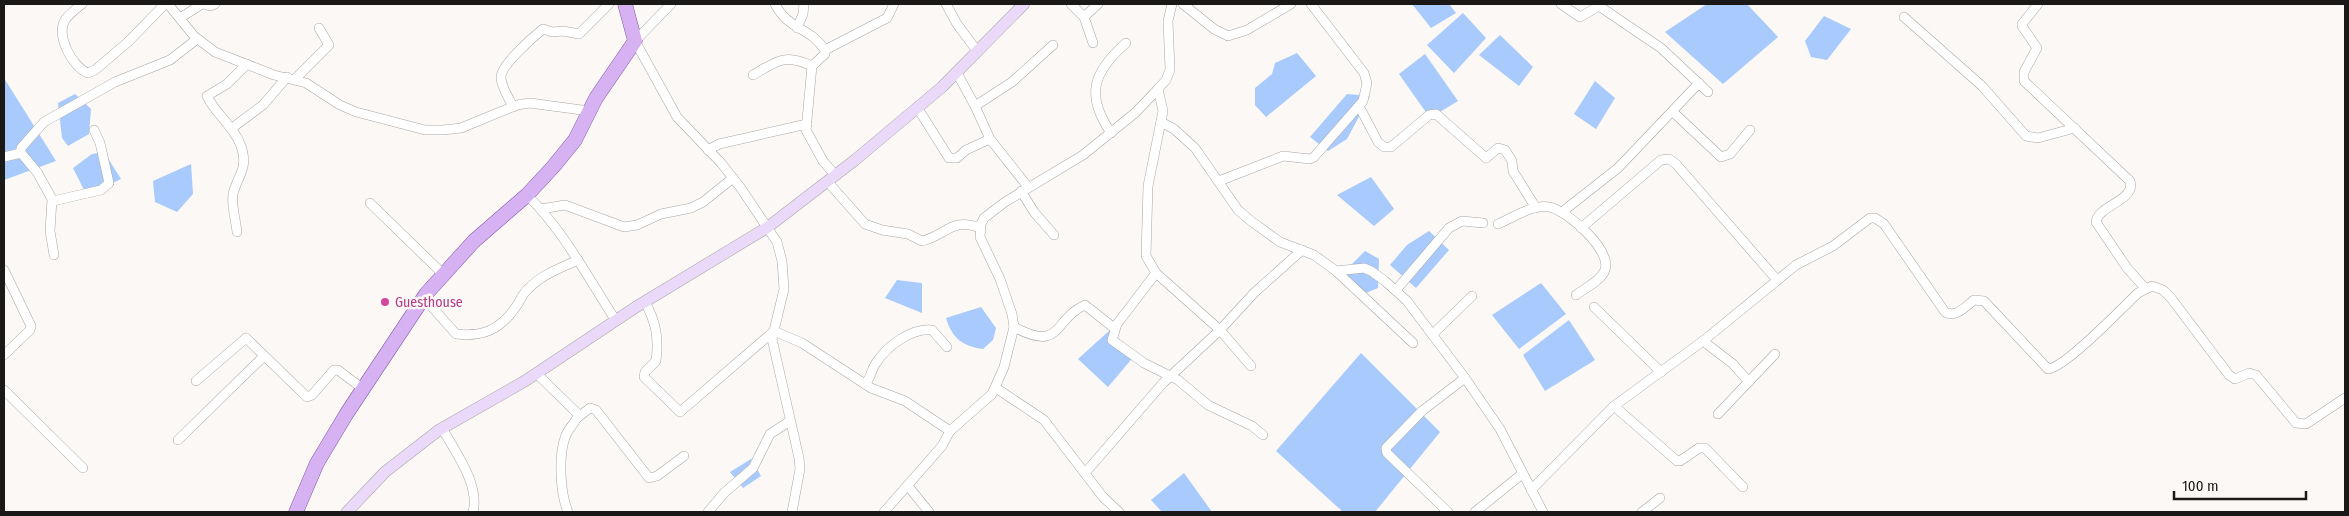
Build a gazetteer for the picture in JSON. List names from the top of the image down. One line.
{"places":["Guesthouse"],"scale_bar":"100 m"}
